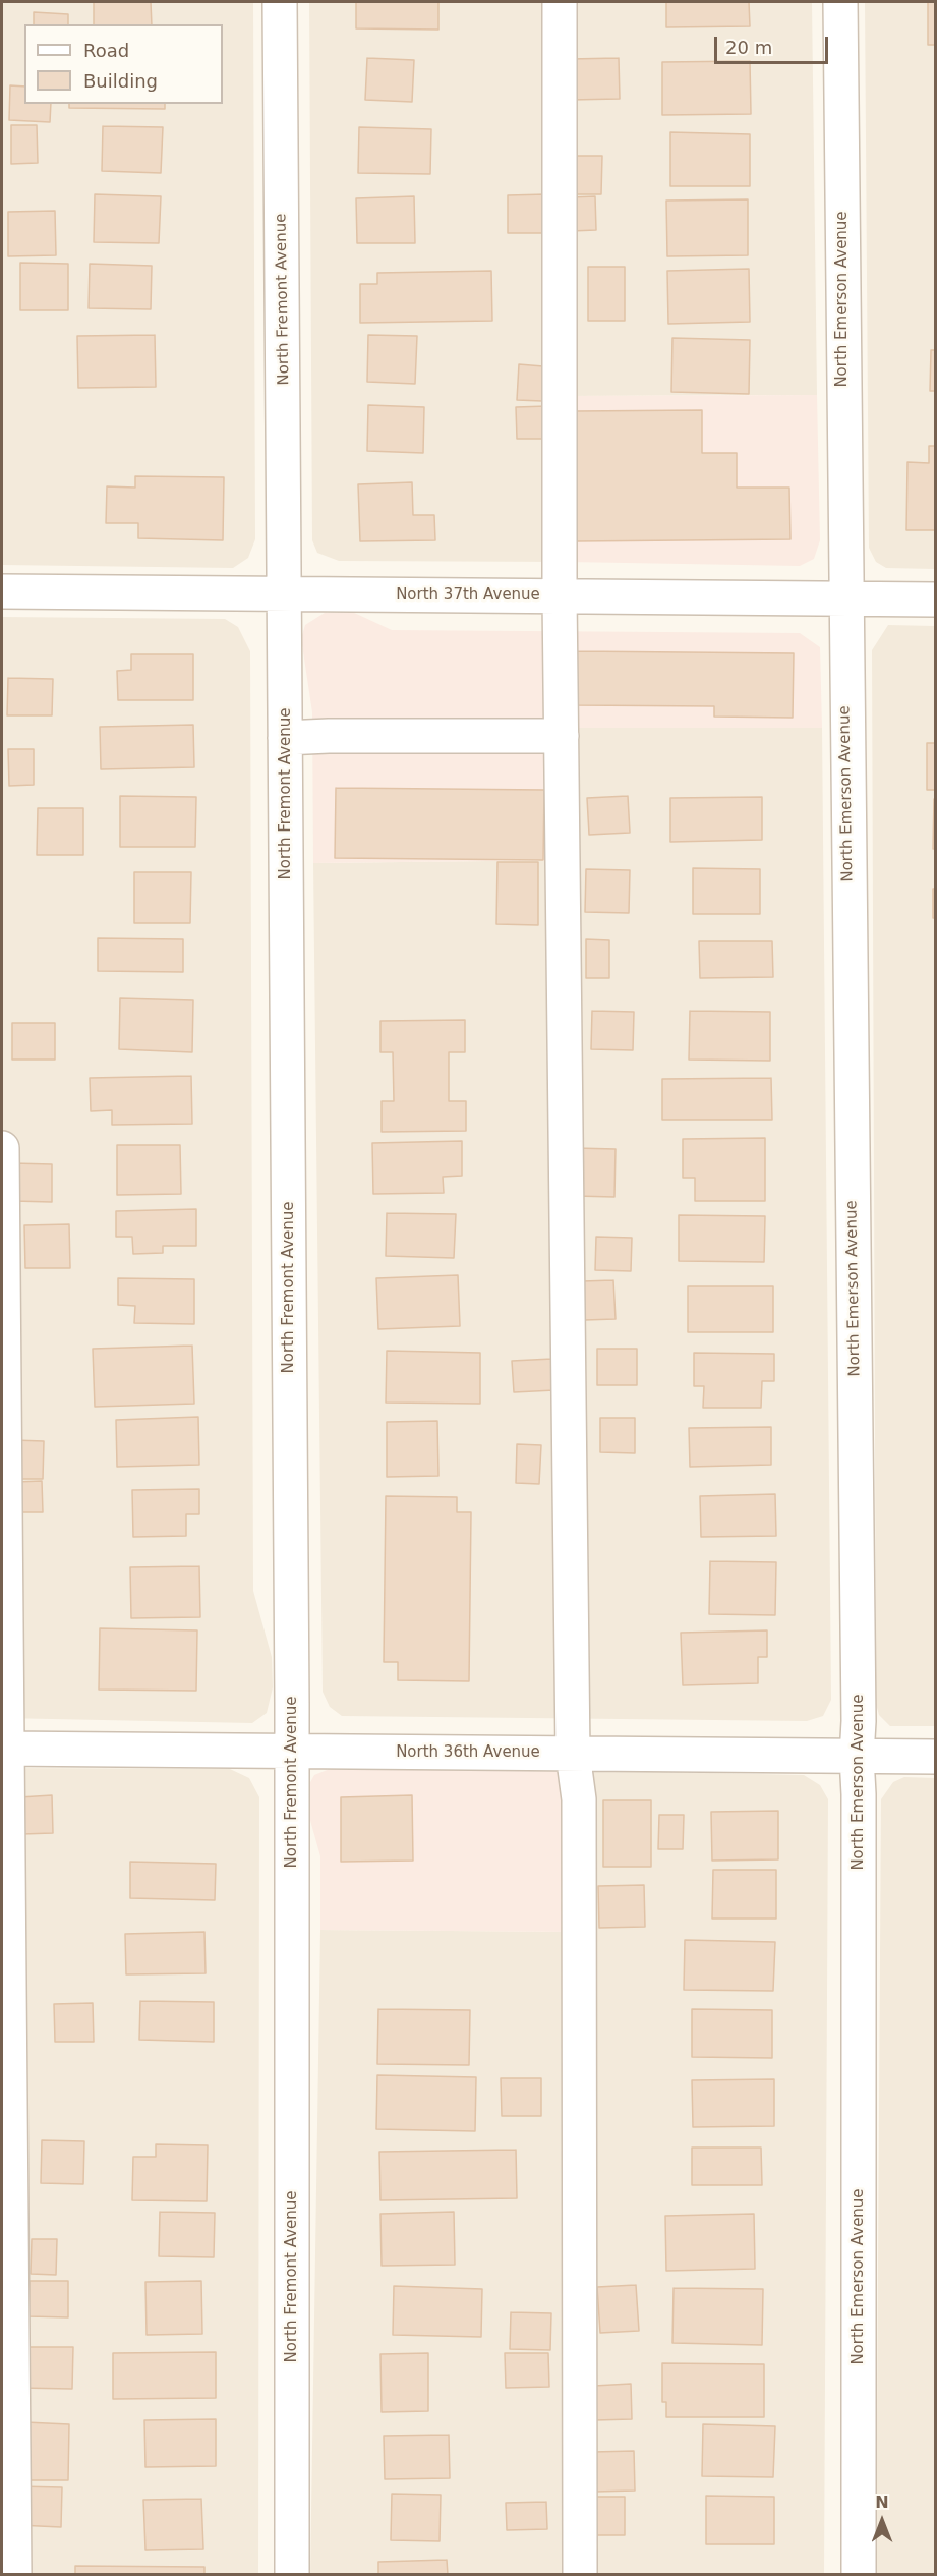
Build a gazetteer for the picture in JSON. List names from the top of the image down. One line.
{"streets":{"street":["North Fremont Avenue","North Emerson Avenue","North 37th Avenue","North 36th Avenue"]},"crossings":[["North Fremont Avenue","North 37th Avenue"],["North Fremont Avenue","North 36th Avenue"],["North Emerson Avenue","North 37th Avenue"],["North Emerson Avenue","North 36th Avenue"]],"legend":["Road","Building"],"scale_bar":"20 m","north":"top"}
